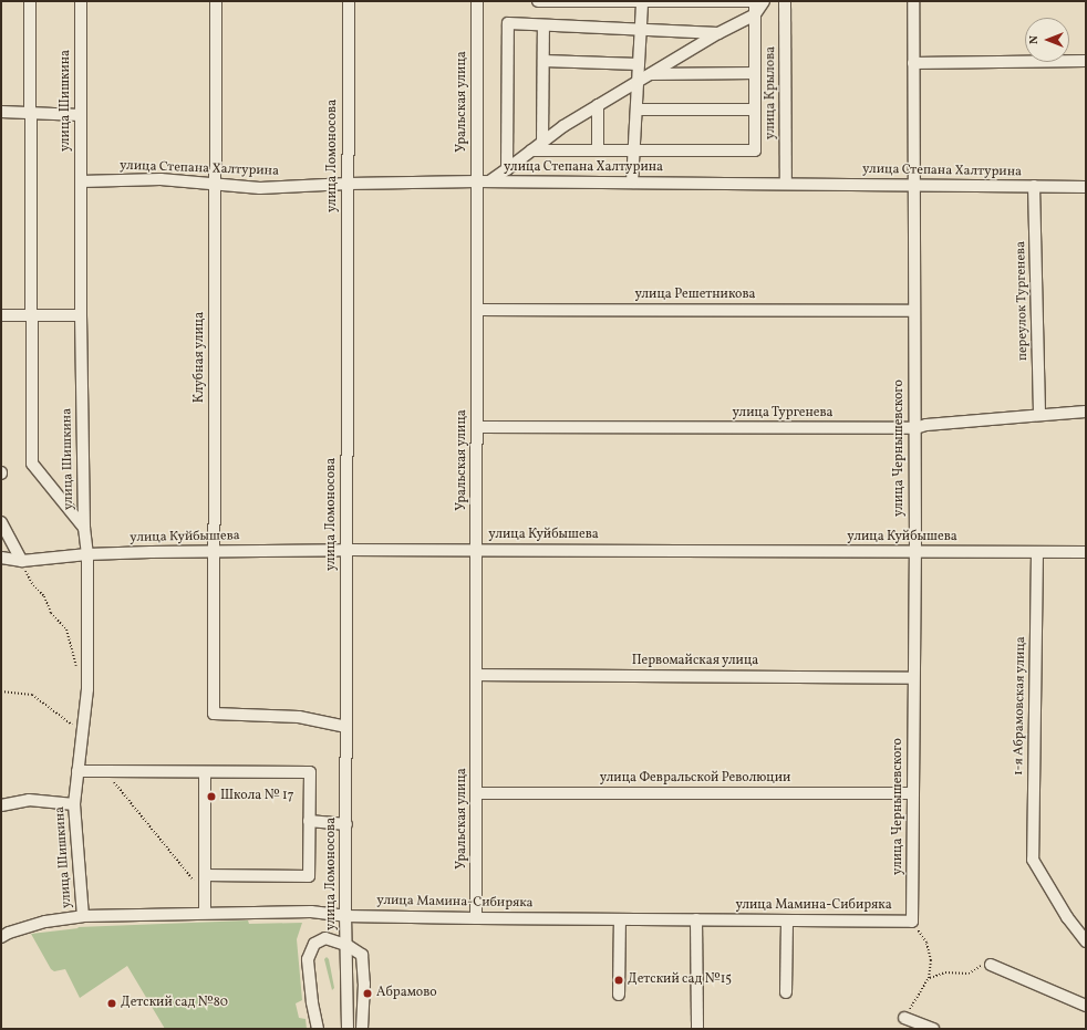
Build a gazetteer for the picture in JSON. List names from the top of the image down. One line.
{"streets":{"street":["улица Крылова","улица Шишкина","Уральская улица","улица Ломоносова","улица Степана Халтурина","улица Решетникова","переулок Тургенева","Клубная улица","улица Тургенева","улица Чернышевского","улица Куйбышева","Первомайская улица","1-я Абрамовская улица","улица Февральской Революции","улица Мамина-Сибиряка"]},"crossings":[["улица Крылова","улица Степана Халтурина"],["улица Шишкина","улица Степана Халтурина"],["улица Шишкина","улица Куйбышева"],["улица Шишкина","улица Мамина-Сибиряка"],["Уральская улица","улица Степана Халтурина"],["Уральская улица","улица Решетникова"],["Уральская улица","улица Тургенева"],["Уральская улица","улица Куйбышева"],["Уральская улица","Первомайская улица"],["Уральская улица","улица Февральской Революции"],["Уральская улица","улица Мамина-Сибиряка"],["улица Ломоносова","улица Степана Халтурина"],["улица Ломоносова","Клубная улица"],["улица Ломоносова","улица Куйбышева"],["улица Ломоносова","улица Мамина-Сибиряка"],["улица Степана Халтурина","переулок Тургенева"],["улица Степана Халтурина","Клубная улица"],["улица Степана Халтурина","улица Чернышевского"],["улица Решетникова","улица Чернышевского"],["переулок Тургенева","улица Тургенева"],["Клубная улица","улица Куйбышева"],["улица Тургенева","улица Чернышевского"],["улица Чернышевского","улица Куйбышева"],["улица Чернышевского","Первомайская улица"],["улица Чернышевского","улица Февральской Революции"],["улица Чернышевского","улица Мамина-Сибиряка"],["улица Куйбышева","1-я Абрамовская улица"]],"places":["Школа № 17","Детский сад №15","Абрамово","Детский сад №80"],"north":"left"}
